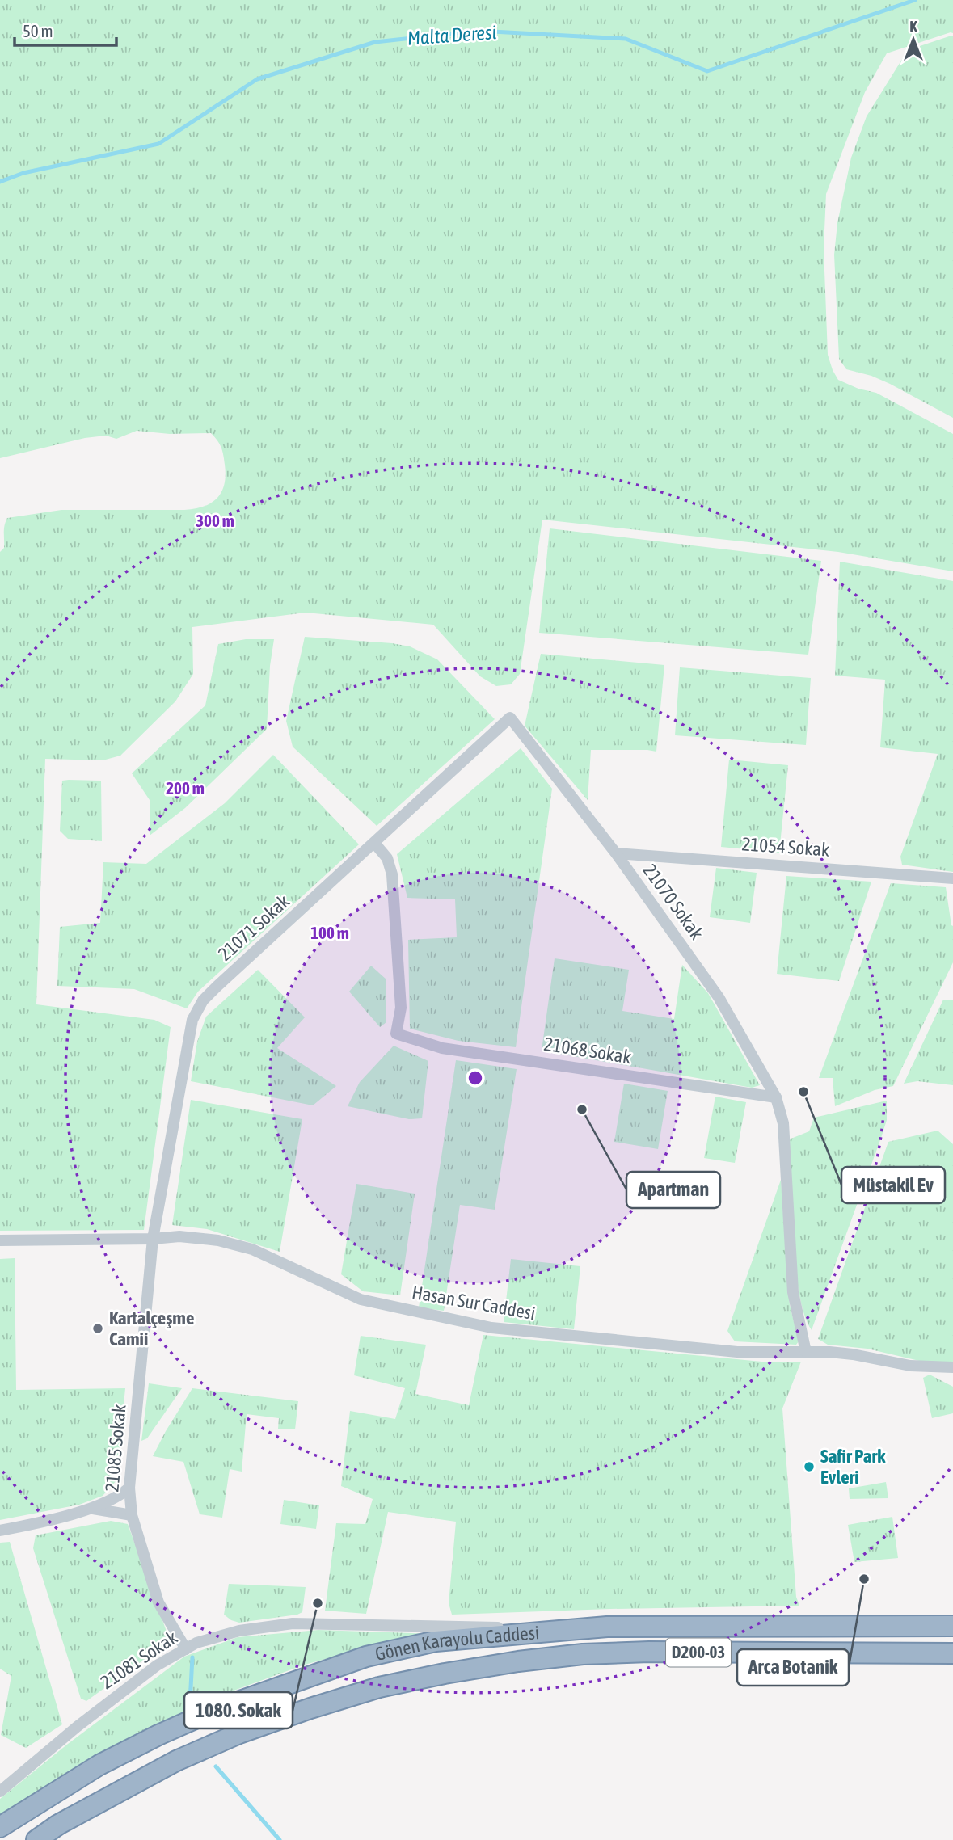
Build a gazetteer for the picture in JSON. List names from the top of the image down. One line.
{"streets":{"highway":["Gönen Karayolu Caddesi","D200-03"],"street":["21054 Sokak","21070 Sokak","21071 Sokak","21068 Sokak","Hasan Sur Caddesi","21085 Sokak","21081 Sokak"]},"crossings":[["21054 Sokak","21070 Sokak"],["21070 Sokak","21071 Sokak"],["21070 Sokak","21068 Sokak"],["21070 Sokak","Hasan Sur Caddesi"],["21071 Sokak","21068 Sokak"],["21071 Sokak","Hasan Sur Caddesi"],["21071 Sokak","21085 Sokak"],["Hasan Sur Caddesi","21085 Sokak"],["21085 Sokak","21081 Sokak"],["Gönen Karayolu Caddesi","21081 Sokak"]],"water":["Malta Deresi"],"places":["Müstakil Ev","Apartman","Kartalçeşme Camii","Safir Park Evleri","Arca Botanik","1080. Sokak"],"scale_bar":"50 m","north":"top","rings":["300 m","200 m","100 m"]}
